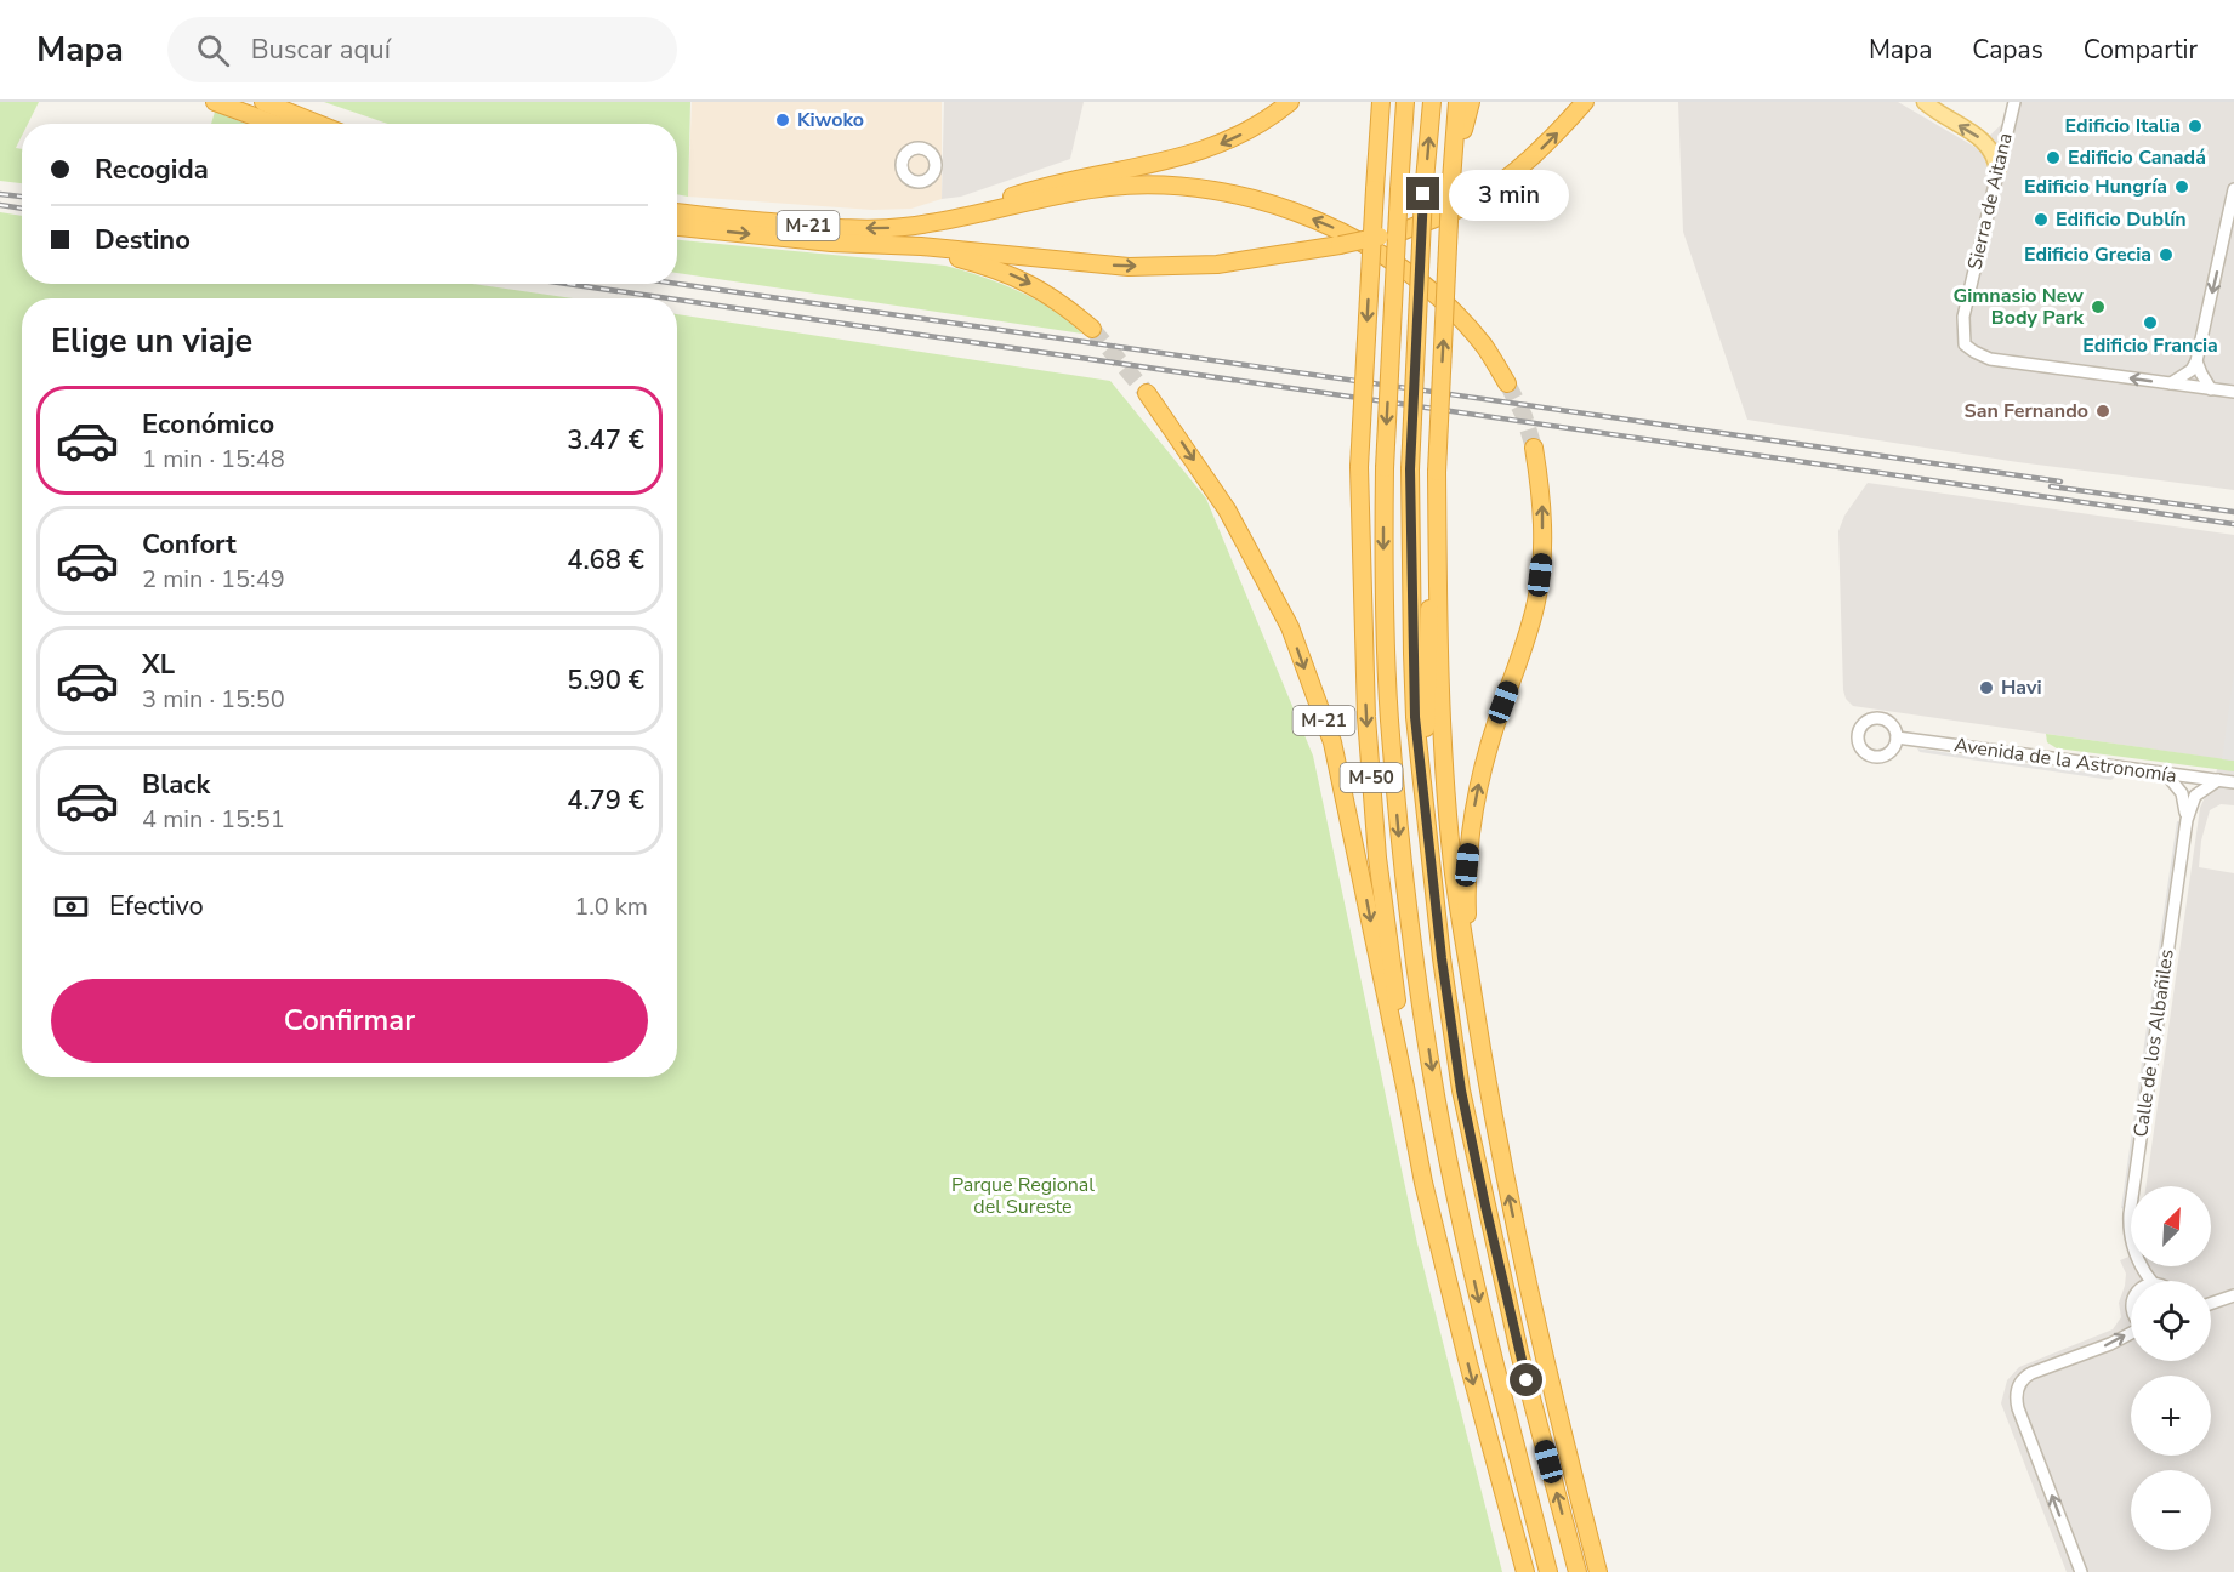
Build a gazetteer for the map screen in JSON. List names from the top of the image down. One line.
{"streets":{"highway":["M-21","M-50"],"street":["Sierra de Aitana","Avenida de la Astronomía","Calle de los Albañiles"]},"crossings":[["M-21","M-50"],["Avenida de la Astronomía","Calle de los Albañiles"]],"parks":["Parque Regional del Sureste"],"places":["Kiwoko","Edificio Italia","Edificio Canadá","Edificio Hungría","Edificio Dublín","Edificio Grecia","Gimnasio New Body Park","Edificio Francia","San Fernando","Havi"],"north":"top right","page":{"header":"Mapa","search":"Buscar aquí","nav":["Mapa","Capas","Compartir"],"banner":["Recogida","Destino"],"bubble":"3 min","heading":"Elige un viaje","list":[{"name":"Económico","note":"1 min · 15:48","value":"3.47 €"},{"name":"Confort","note":"2 min · 15:49","value":"4.68 €"},{"name":"XL","note":"3 min · 15:50","value":"5.90 €"},{"name":"Black","note":"4 min · 15:51","value":"4.79 €"}],"pay":["Efectivo","1.0 km"],"buttons":"Confirmar","map_buttons":["+","−"]}}
